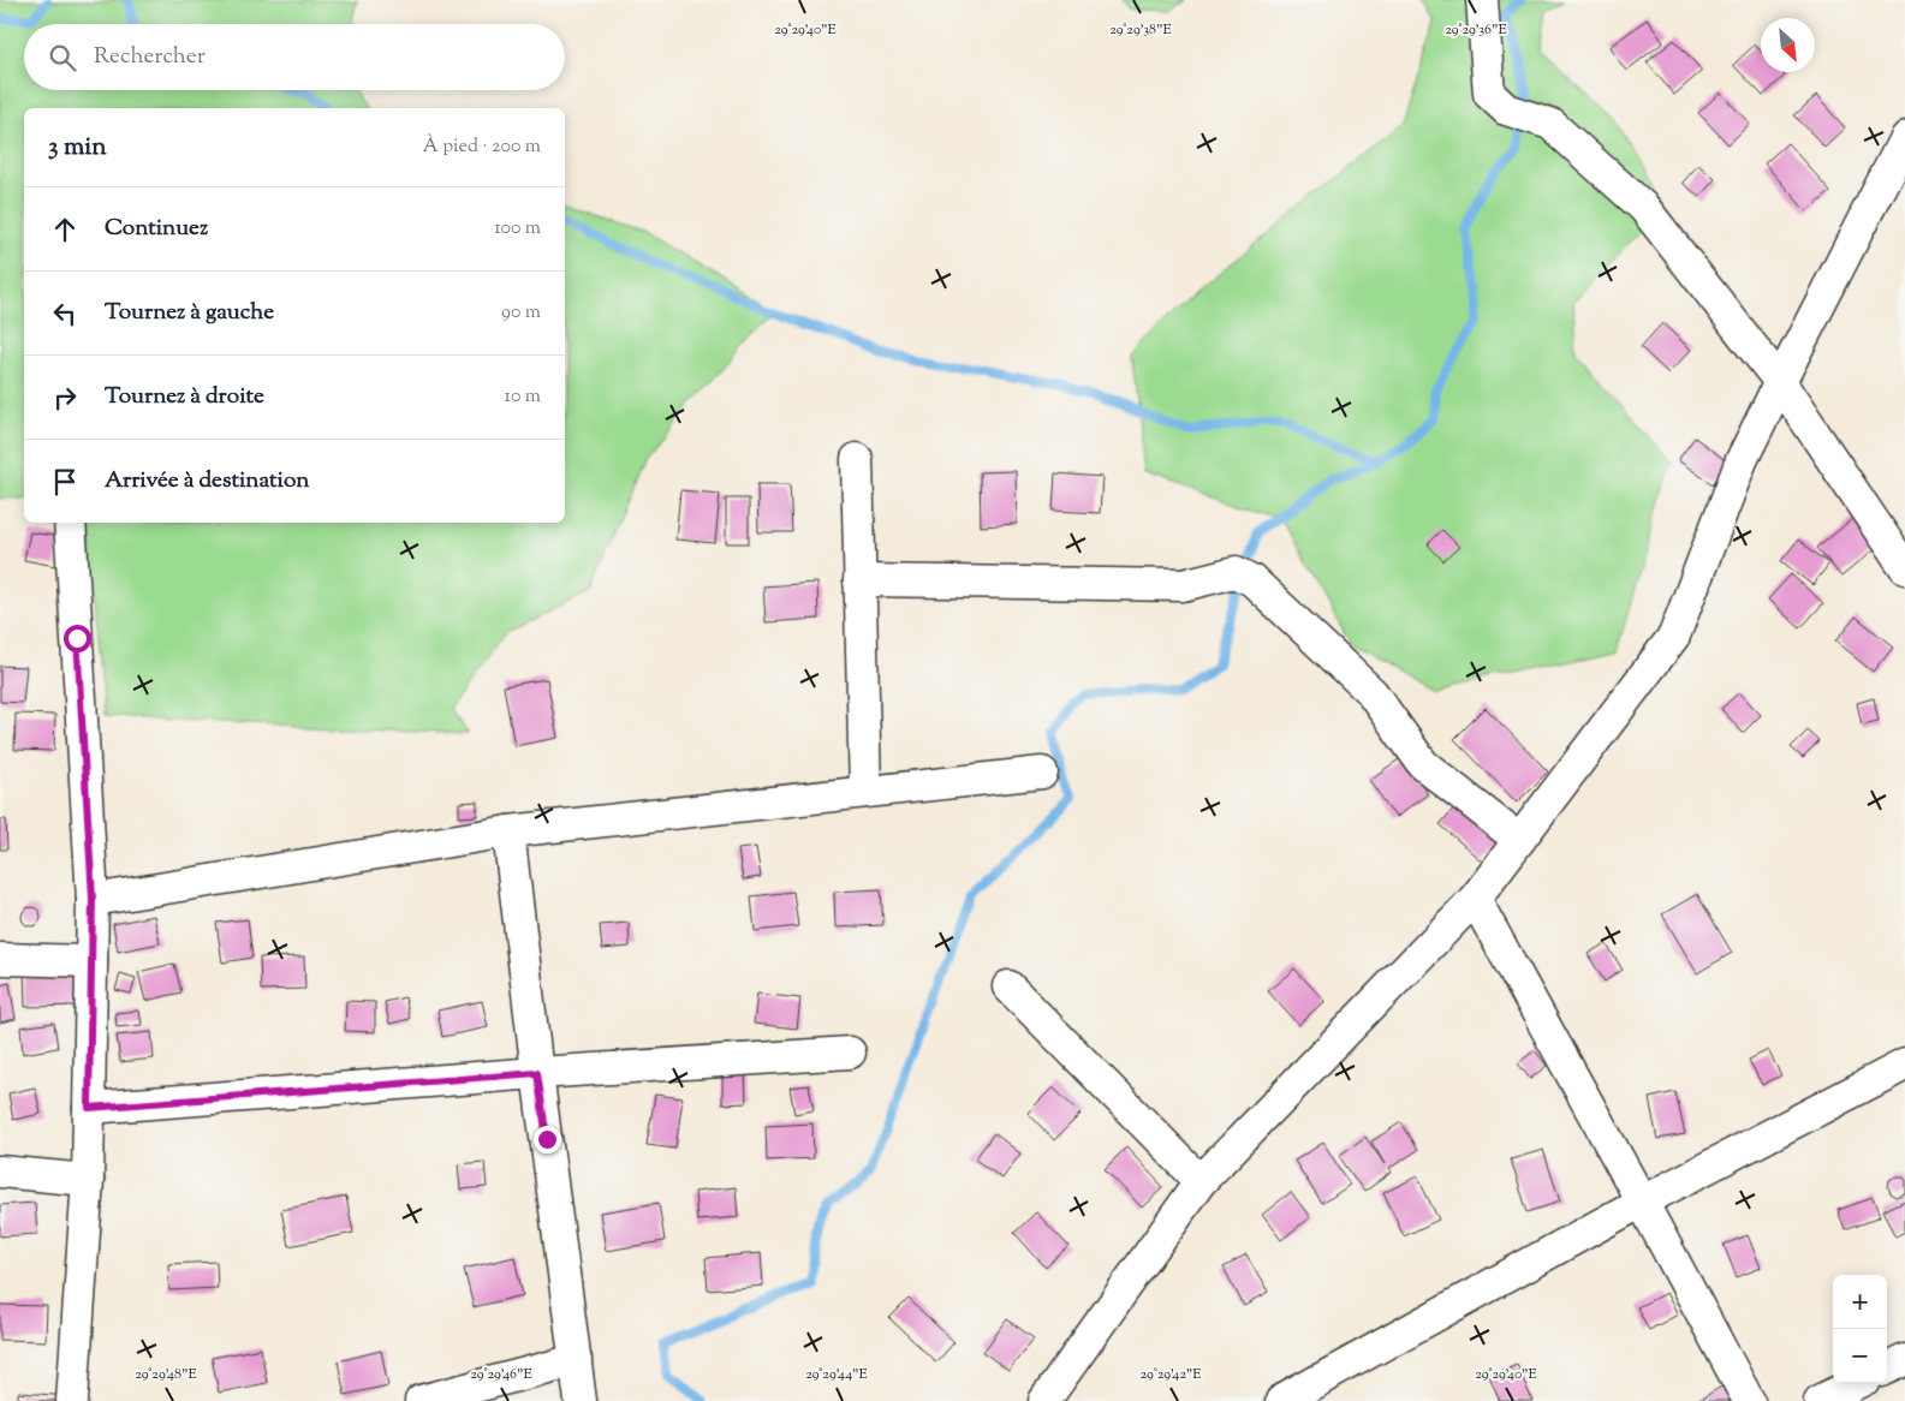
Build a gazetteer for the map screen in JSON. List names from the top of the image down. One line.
{"north":"bottom right","page":{"search":"Rechercher","heading":["3 min","À pied · 200 m"],"list":[["Continuez","100 m"],["Tournez à gauche","90 m"],["Tournez à droite","10 m"],"Arrivée à destination"],"map_buttons":["+","−"]},"coordinates":["29°29'40\"E","29°29'38\"E","29°29'36\"E","29°29'48\"E","29°29'46\"E","29°29'44\"E","29°29'42\"E"]}
